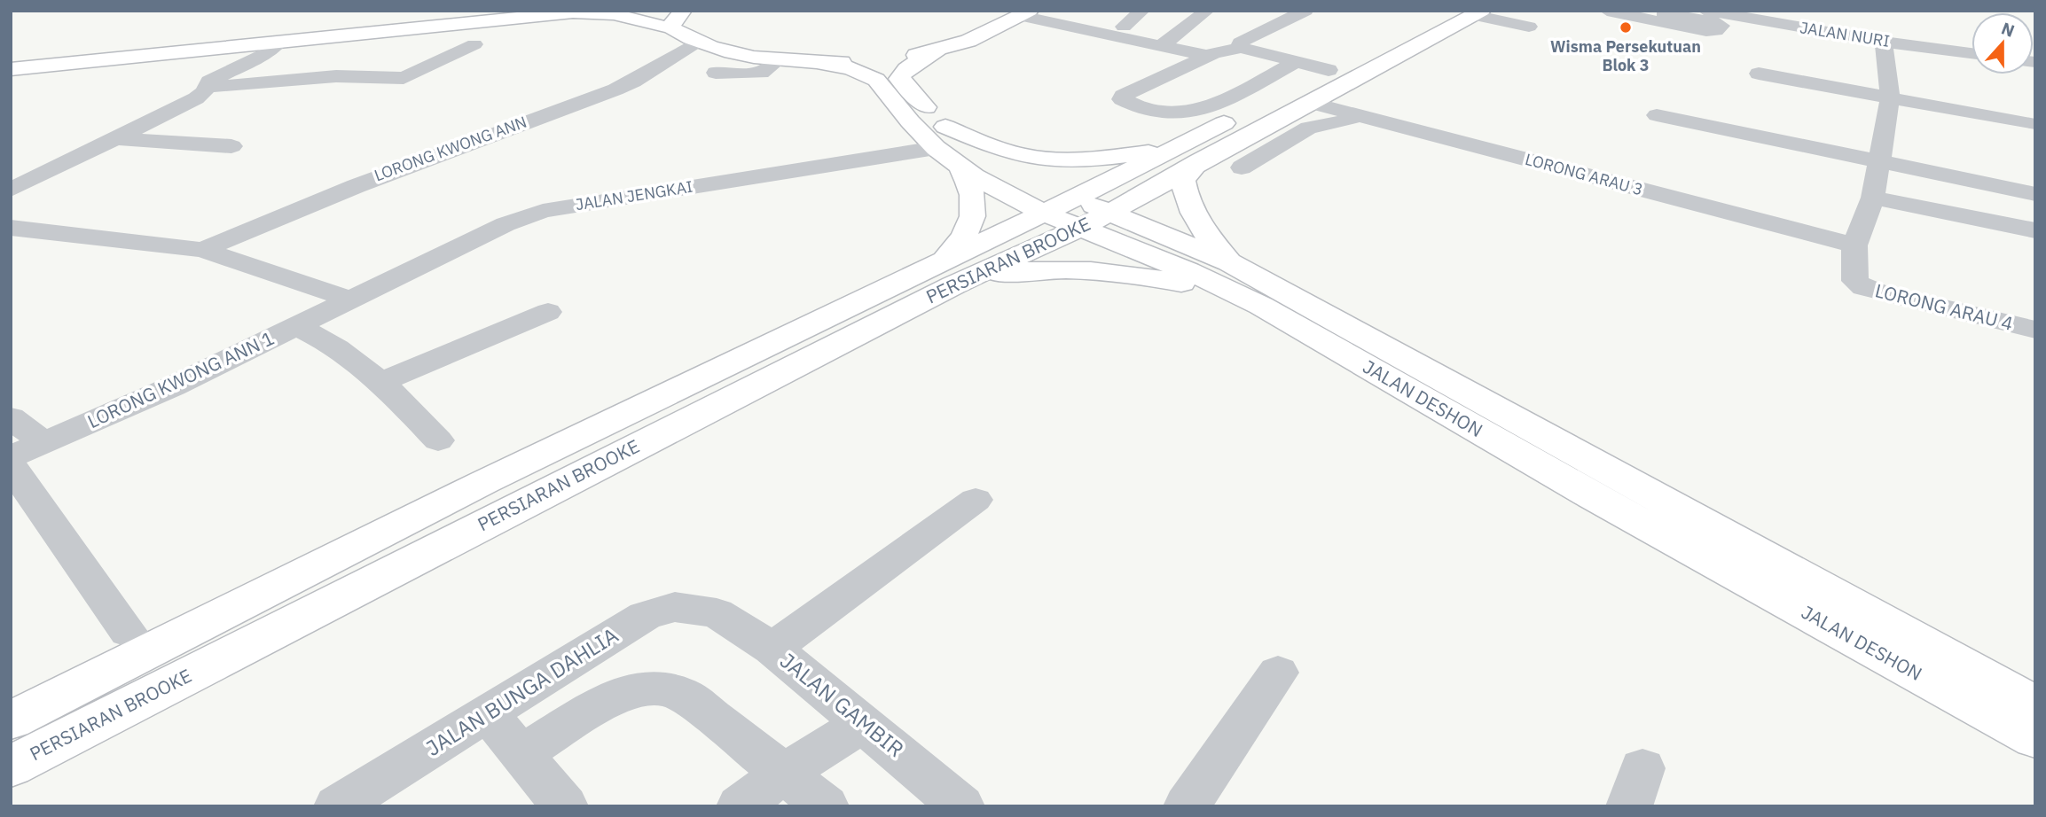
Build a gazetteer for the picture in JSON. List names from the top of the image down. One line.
{"streets":{"main road":["PERSIARAN BROOKE","JALAN DESHON"],"street":["JALAN NURI","LORONG KWONG ANN","LORONG ARAU 3","JALAN JENGKAI","LORONG ARAU 4","LORONG KWONG ANN 1","JALAN BUNGA DAHLIA","JALAN GAMBIR"]},"crossings":[["LORONG ARAU 3","LORONG ARAU 4"],["JALAN JENGKAI","LORONG KWONG ANN 1"],["JALAN JENGKAI","JALAN DESHON"],["PERSIARAN BROOKE","JALAN DESHON"],["JALAN BUNGA DAHLIA","JALAN GAMBIR"]],"places":["Wisma Persekutuan Blok 3"],"north":"top"}
